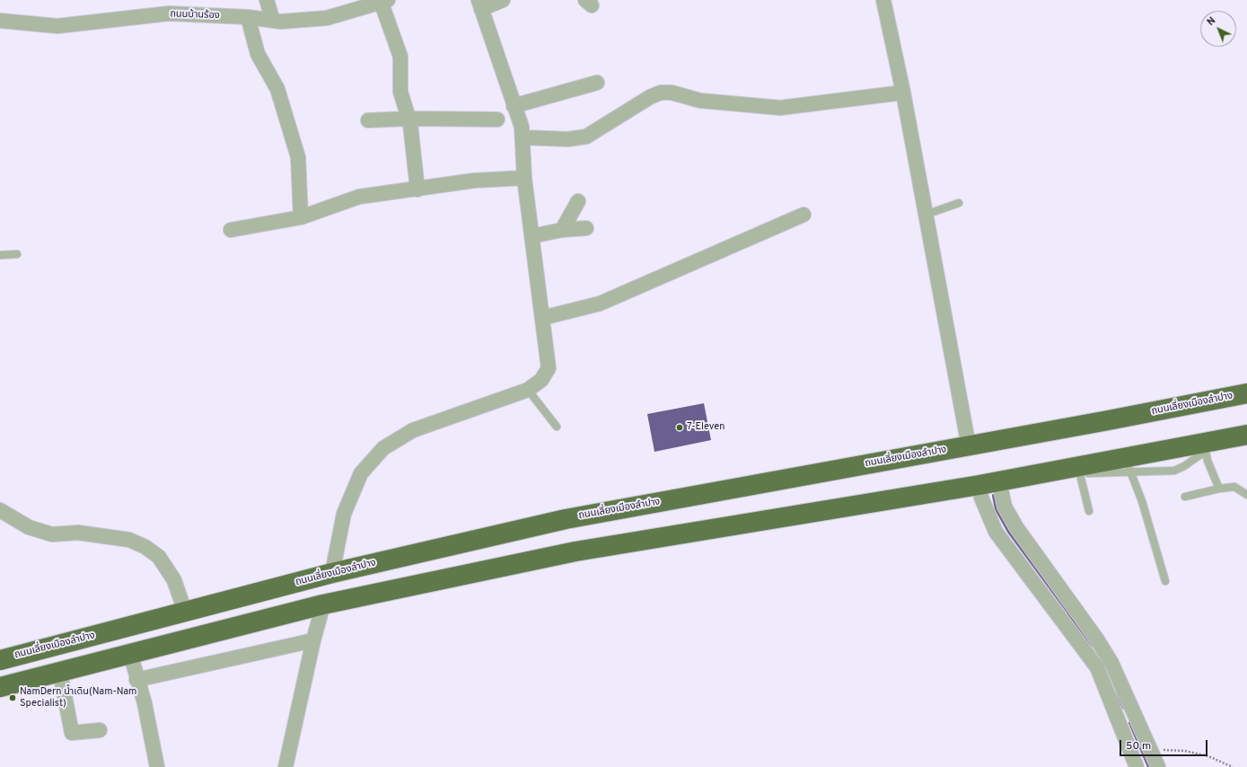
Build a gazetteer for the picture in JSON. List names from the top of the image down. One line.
{"streets":{"highway":["ถนนเลี่ยงเมืองลำปาง"],"street":["ถนนบ้านร้อง"]},"places":["7-Eleven","NamDern น้ำเดิน(Nam-Nam Specialist)"],"scale_bar":"50 m","north":"top left"}
